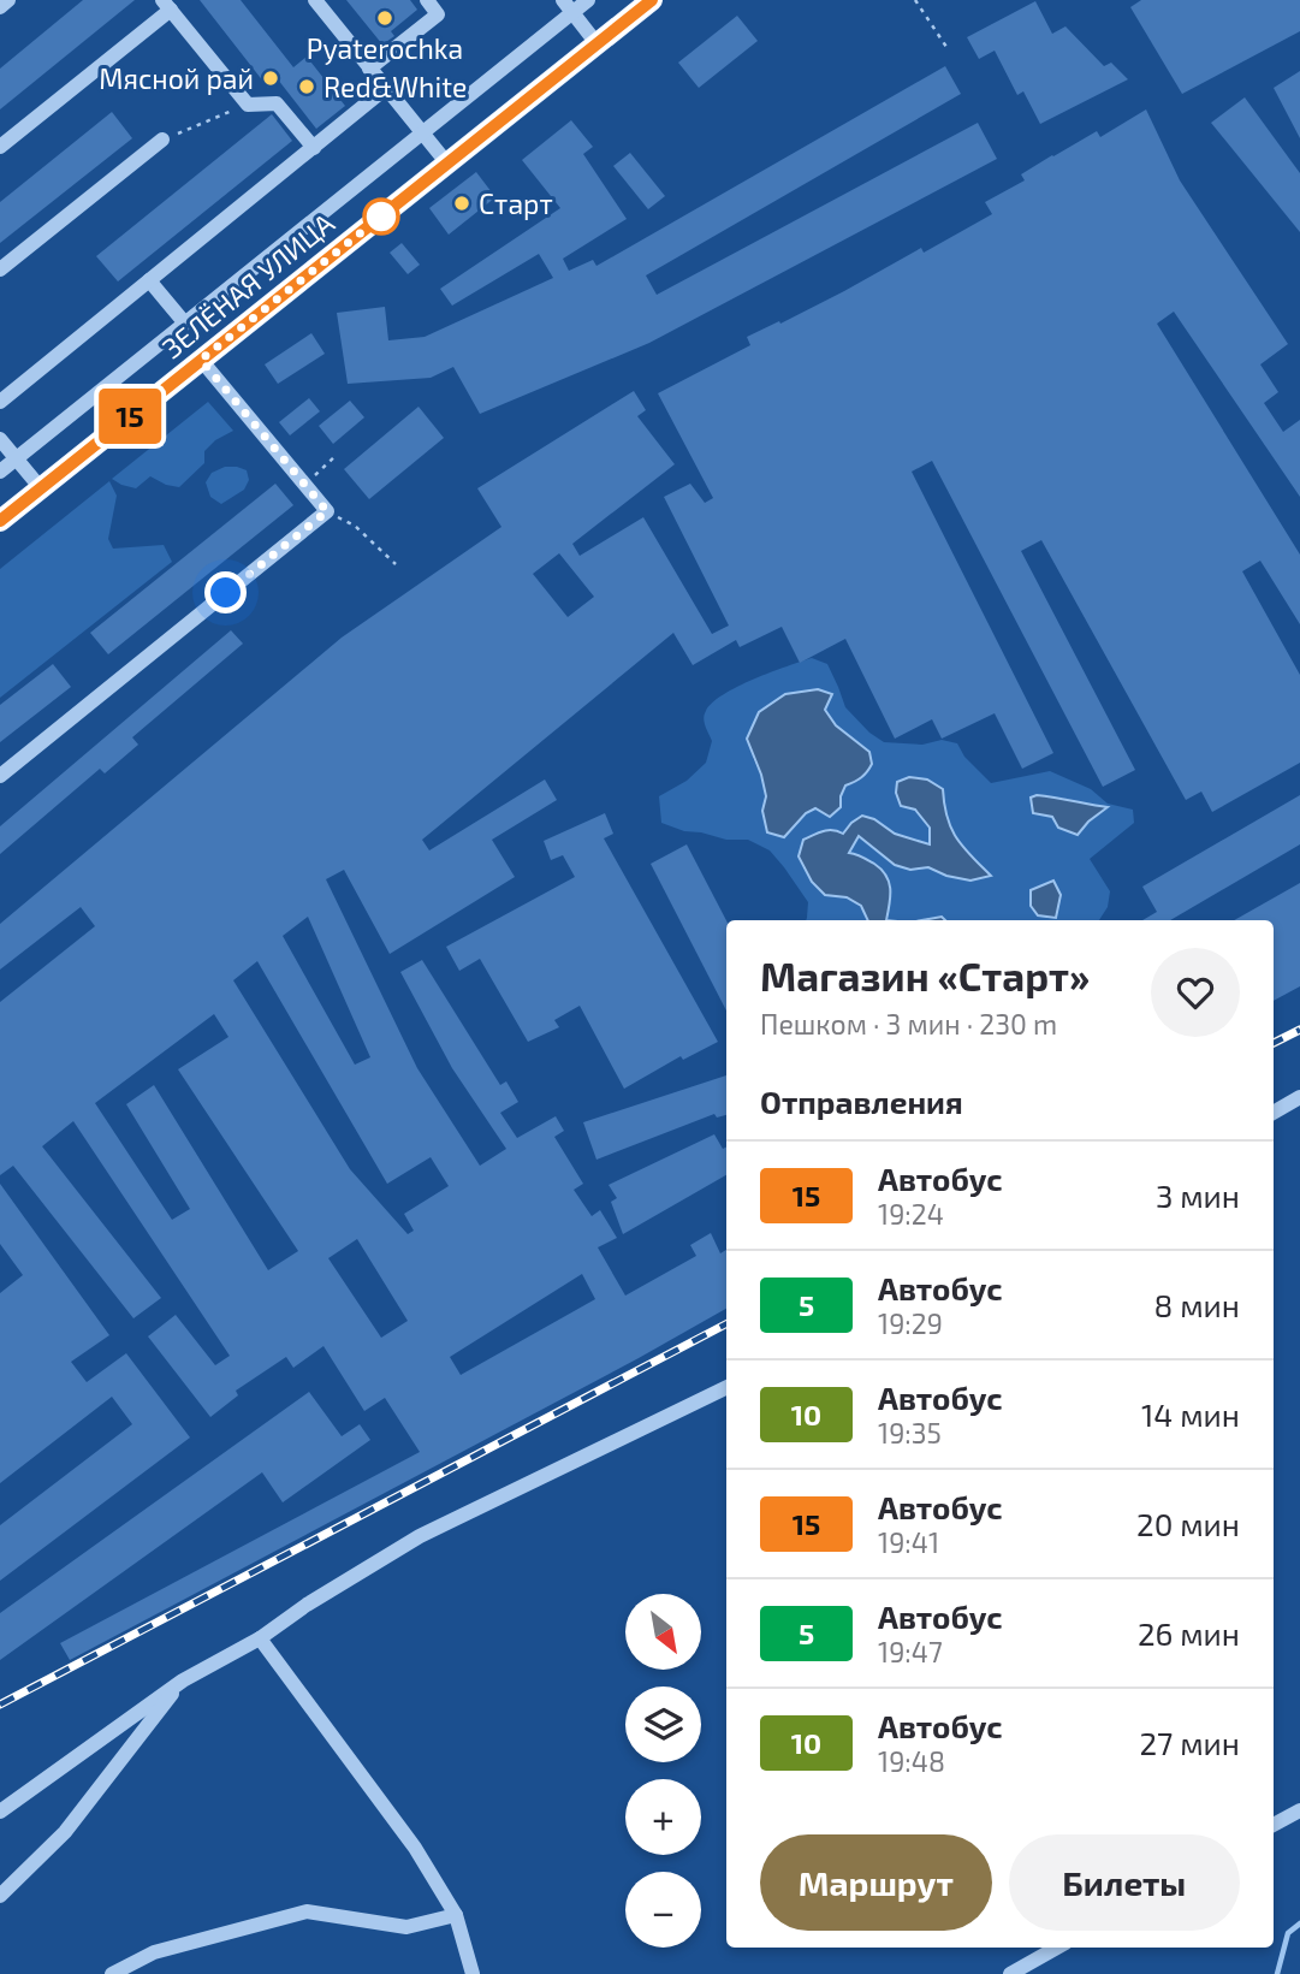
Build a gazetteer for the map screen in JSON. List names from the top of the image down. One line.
{"streets":{"main road":["ЗЕЛЁНАЯ УЛИЦА"]},"places":["Pyaterochka","Мясной рай","Red&White","Старт"],"lines":["bus line 15"],"north":"bottom right","page":{"on_map":"15","heading":[["Магазин «Старт»","Пешком · 3 мин · 230 m"],"Отправления"],"list":[{"mark":"15","name":"Автобус","note":"19:24","value":"3 мин"},{"mark":"5","name":"Автобус","note":"19:29","value":"8 мин"},{"mark":"10","name":"Автобус","note":"19:35","value":"14 мин"},{"mark":"15","name":"Автобус","note":"19:41","value":"20 мин"},{"mark":"5","name":"Автобус","note":"19:47","value":"26 мин"},{"mark":"10","name":"Автобус","note":"19:48","value":"27 мин"}],"map_buttons":["+","−"],"buttons":["Маршрут","Билеты"]}}
